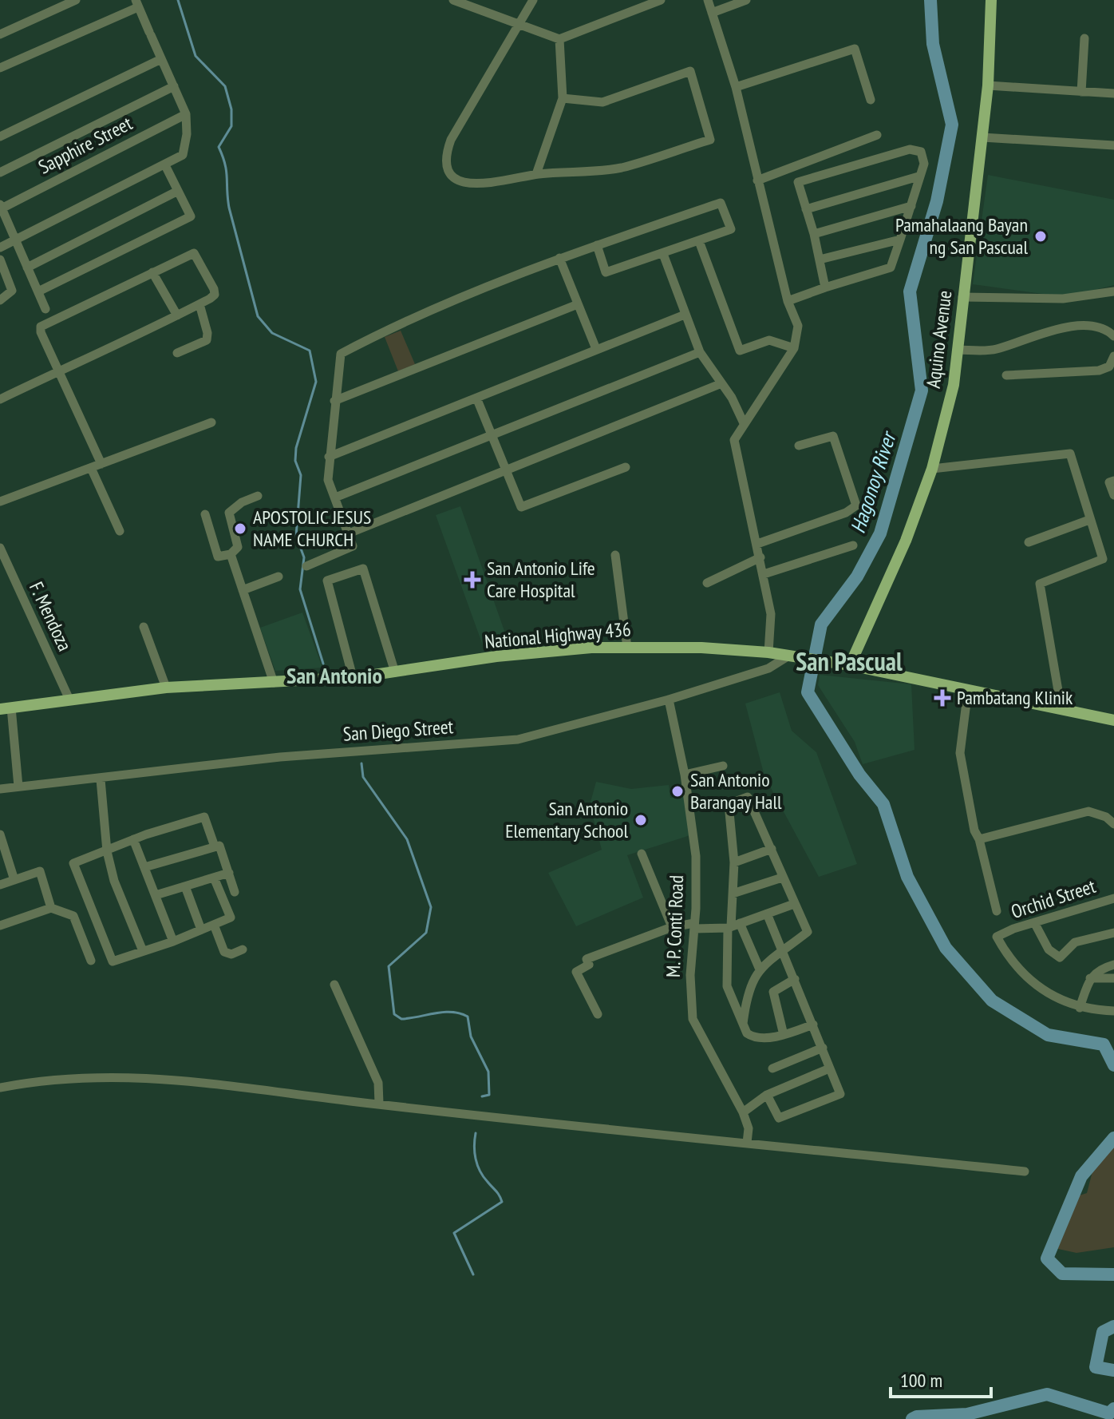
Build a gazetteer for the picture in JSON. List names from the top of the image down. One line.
{"streets":{"main road":["Aquino Avenue","National Highway 436"],"street":["Sapphire Street","F. Mendoza","San Diego Street","Orchid Street","M. P. Conti Road"]},"crossings":[["Aquino Avenue","National Highway 436"],["F. Mendoza","National Highway 436"],["National Highway 436","San Diego Street"],["San Diego Street","M. P. Conti Road"]],"districts":["San Pascual","San Antonio"],"water":["Hagonoy River"],"places":{"other":["Pamahalaang Bayan ng San Pascual","APOSTOLIC JESUS NAME CHURCH","San Antonio Barangay Hall","San Antonio Elementary School"],"health":["San Antonio Life Care Hospital","Pambatang Klinik"]},"scale_bar":"100 m"}
